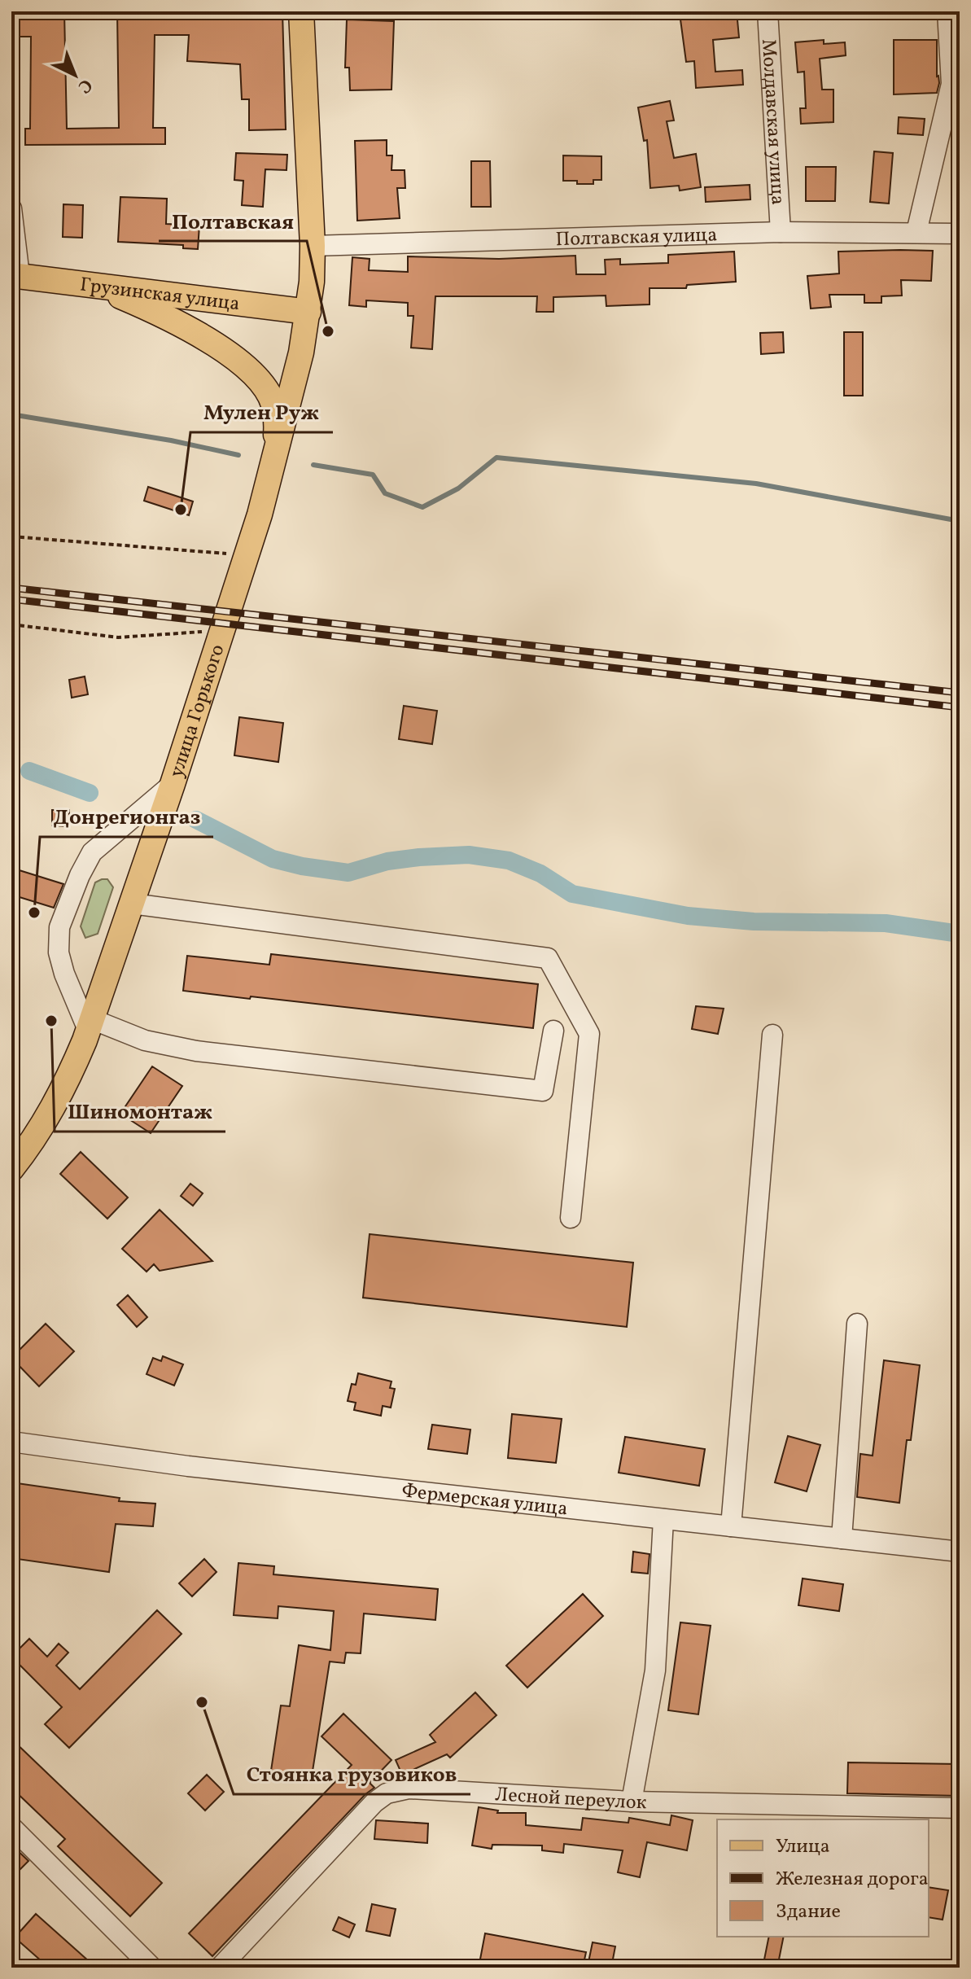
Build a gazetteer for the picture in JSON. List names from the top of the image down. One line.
{"streets":{"main road":["Грузинская улица","улица Горького"],"street":["Молдавская улица","Полтавская улица","Фермерская улица","Лесной переулок"]},"crossings":[["Молдавская улица","Полтавская улица"]],"places":["Полтавская","Мулен Руж","Донрегионгаз","Шиномонтаж","Стоянка грузовиков"],"legend":["Улица","Железная дорога","Здание"],"north":"bottom right"}
